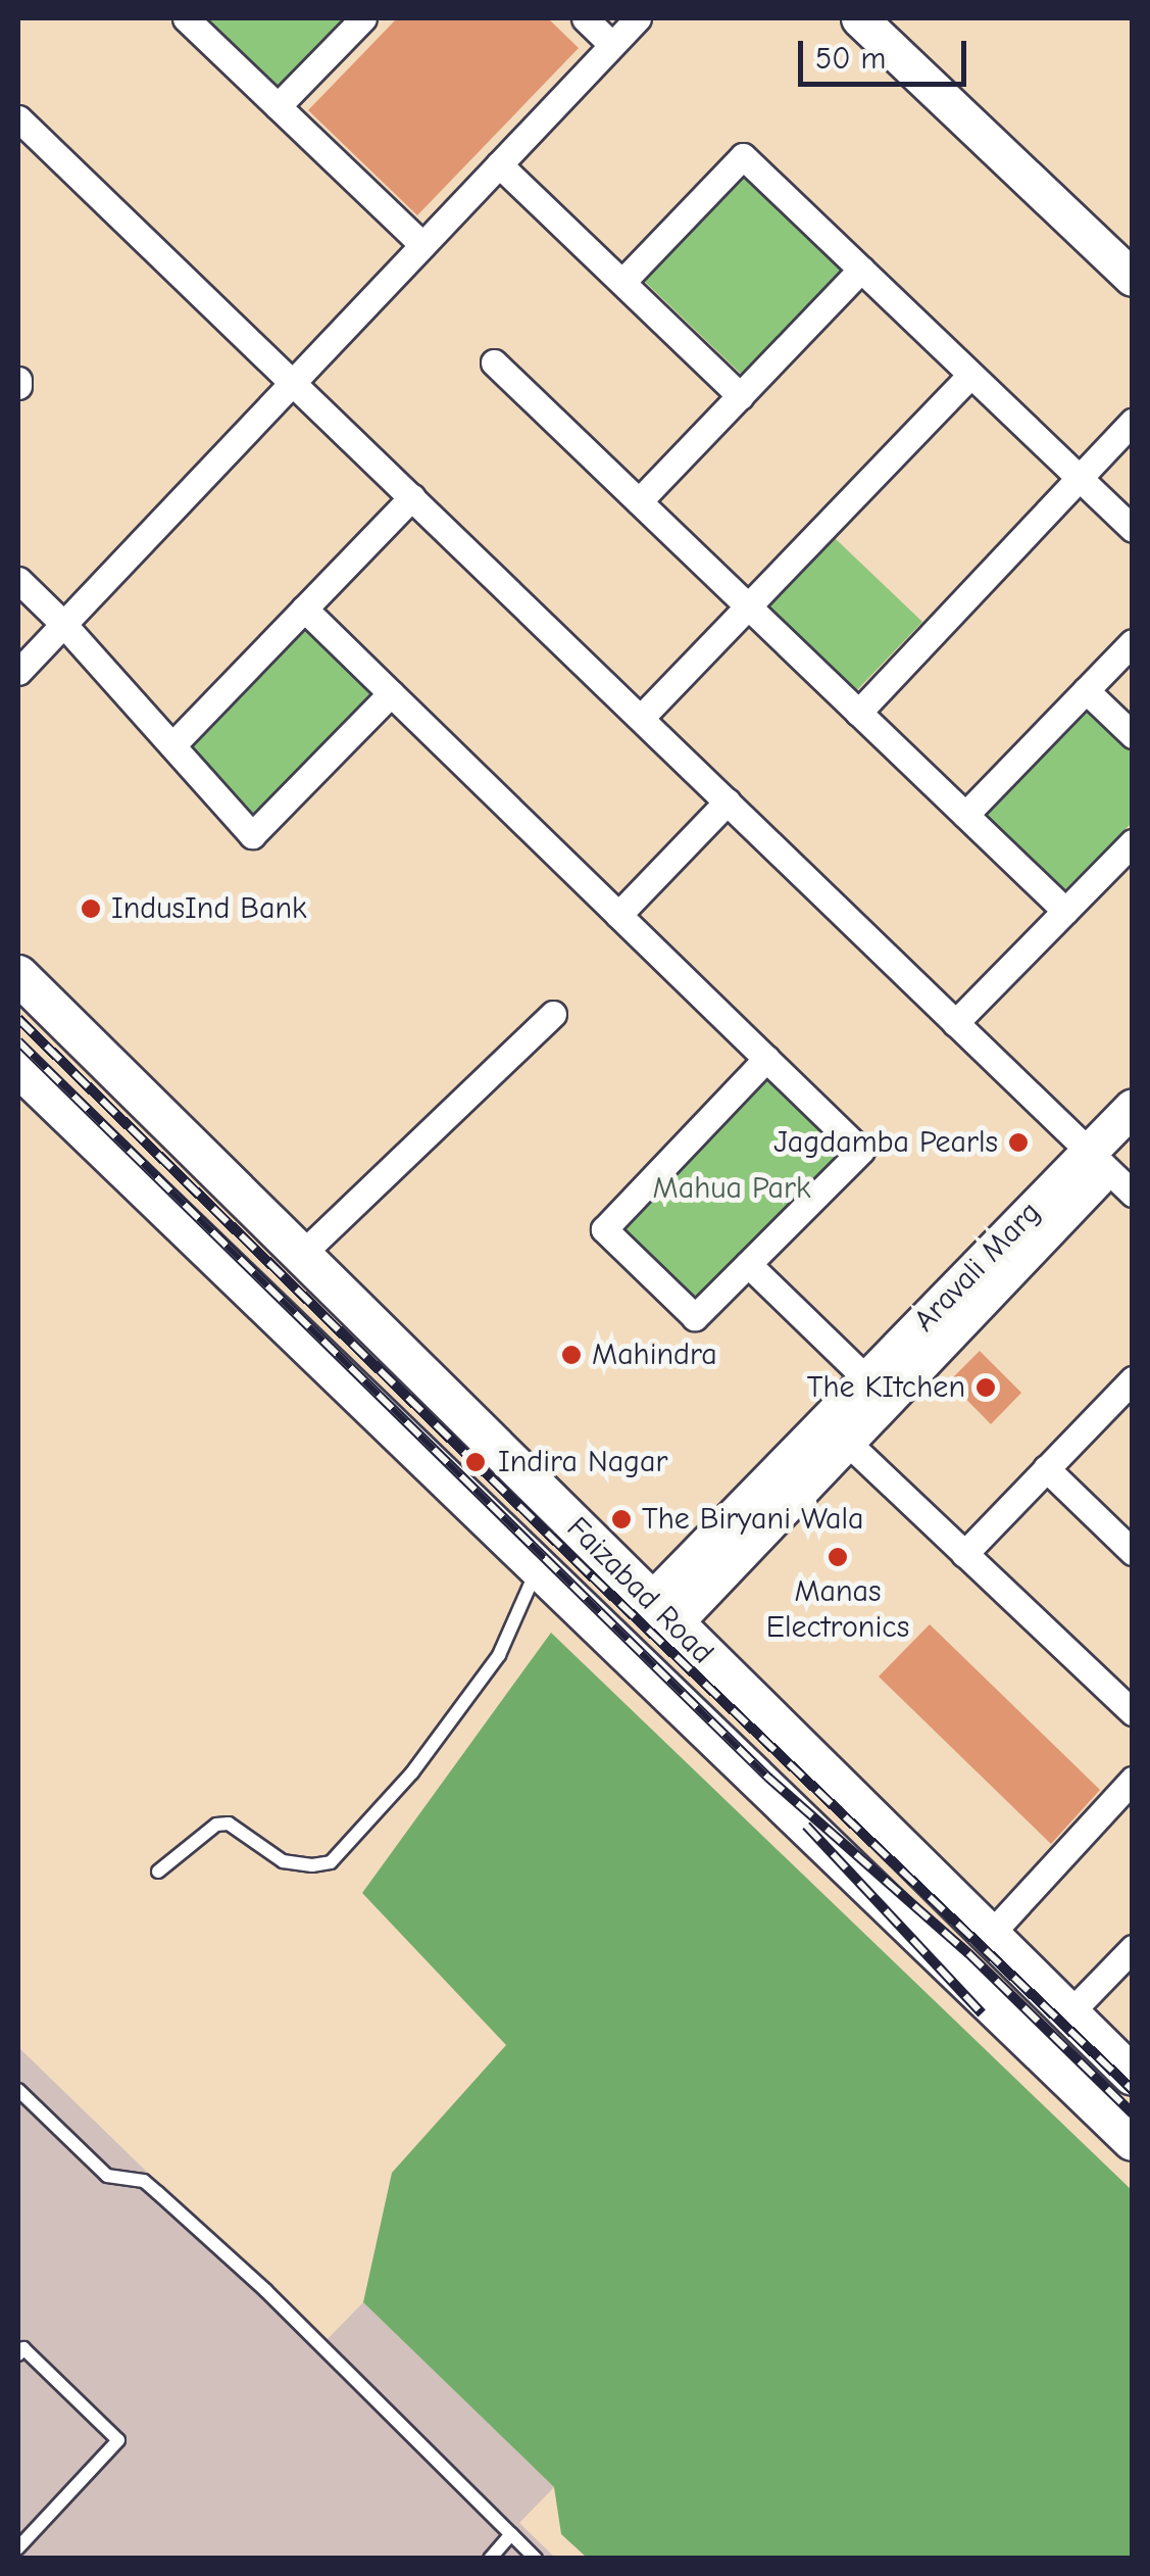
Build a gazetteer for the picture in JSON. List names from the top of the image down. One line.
{"streets":{"main road":["Faizabad Road"],"street":["Aravali Marg"]},"crossings":[["Aravali Marg","Faizabad Road"]],"parks":["Mahua Park"],"places":["IndusInd Bank","Jagdamba Pearls","Mahindra","The KItchen","Indira Nagar","The Biryani Wala","Manas Electronics"],"scale_bar":"50 m"}
